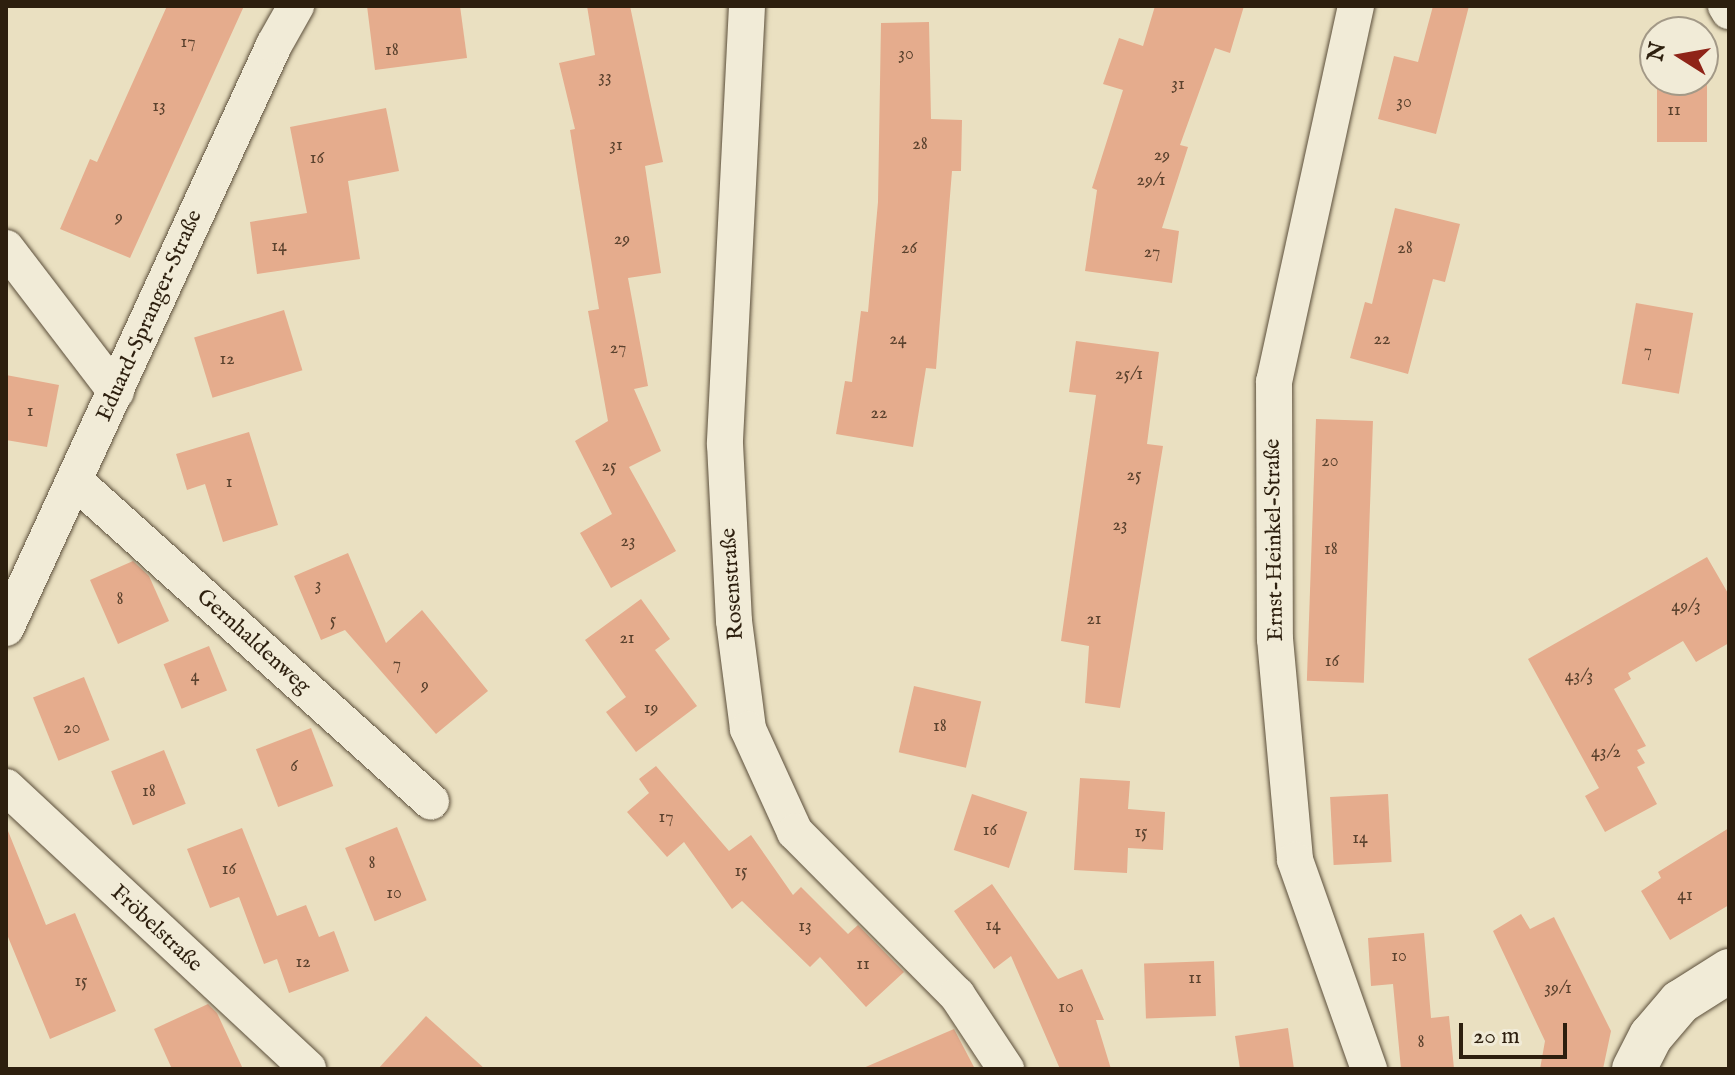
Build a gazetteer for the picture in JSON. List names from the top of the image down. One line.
{"streets":{"street":["Eduard-Spranger-Straße","Ernst-Heinkel-Straße","Rosenstraße","Gernhaldenweg","Fröbelstraße"]},"crossings":[["Eduard-Spranger-Straße","Gernhaldenweg"]],"house_numbers":["17","18","30","33","31","30","13","11","28","31","29","16","29/1","9","29","14","26","28","27","24","22","27","7","12","25/1","1","22","20","25","25","1","23","23","18","3","8","49/3","21","5","21","16","7","4","43/3","9","19","18","20","43/2","6","18","17","16","15","14","8","16","15","10","41","14","13","10","12","11","11","15","39/1","10","8"],"scale_bar":"20 m","north":"left"}
